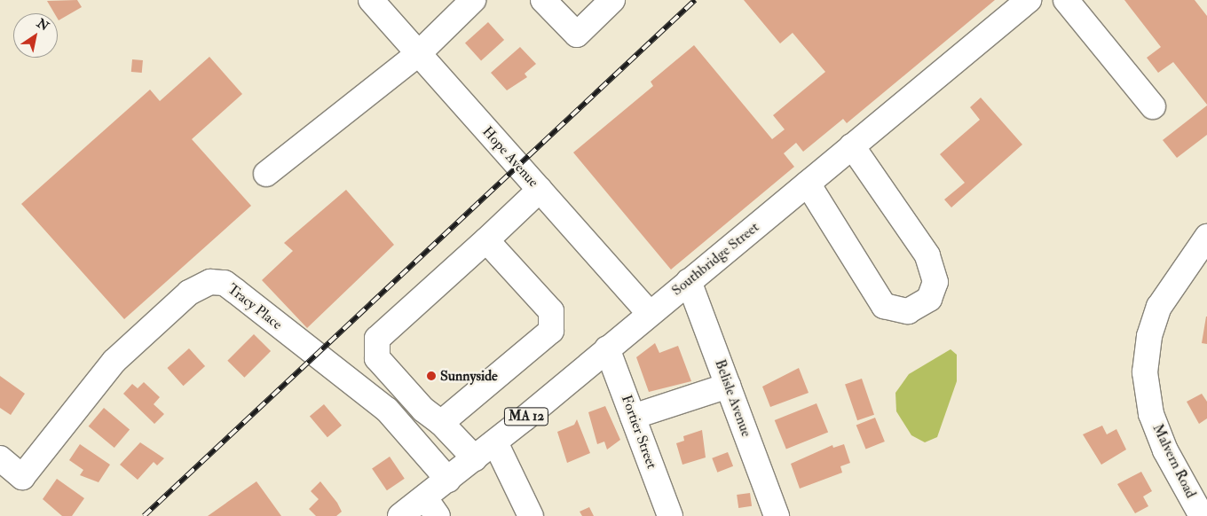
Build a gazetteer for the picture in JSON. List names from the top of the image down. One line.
{"streets":{"street":["Hope Avenue","Southbridge Street","Tracy Place","Belisle Avenue","MA 12","Fortier Street","Malvern Road"]},"crossings":[["Hope Avenue","Southbridge Street"],["Southbridge Street","Tracy Place"],["Southbridge Street","Belisle Avenue"],["Southbridge Street","Fortier Street"]],"places":["Sunnyside"],"north":"top right"}
